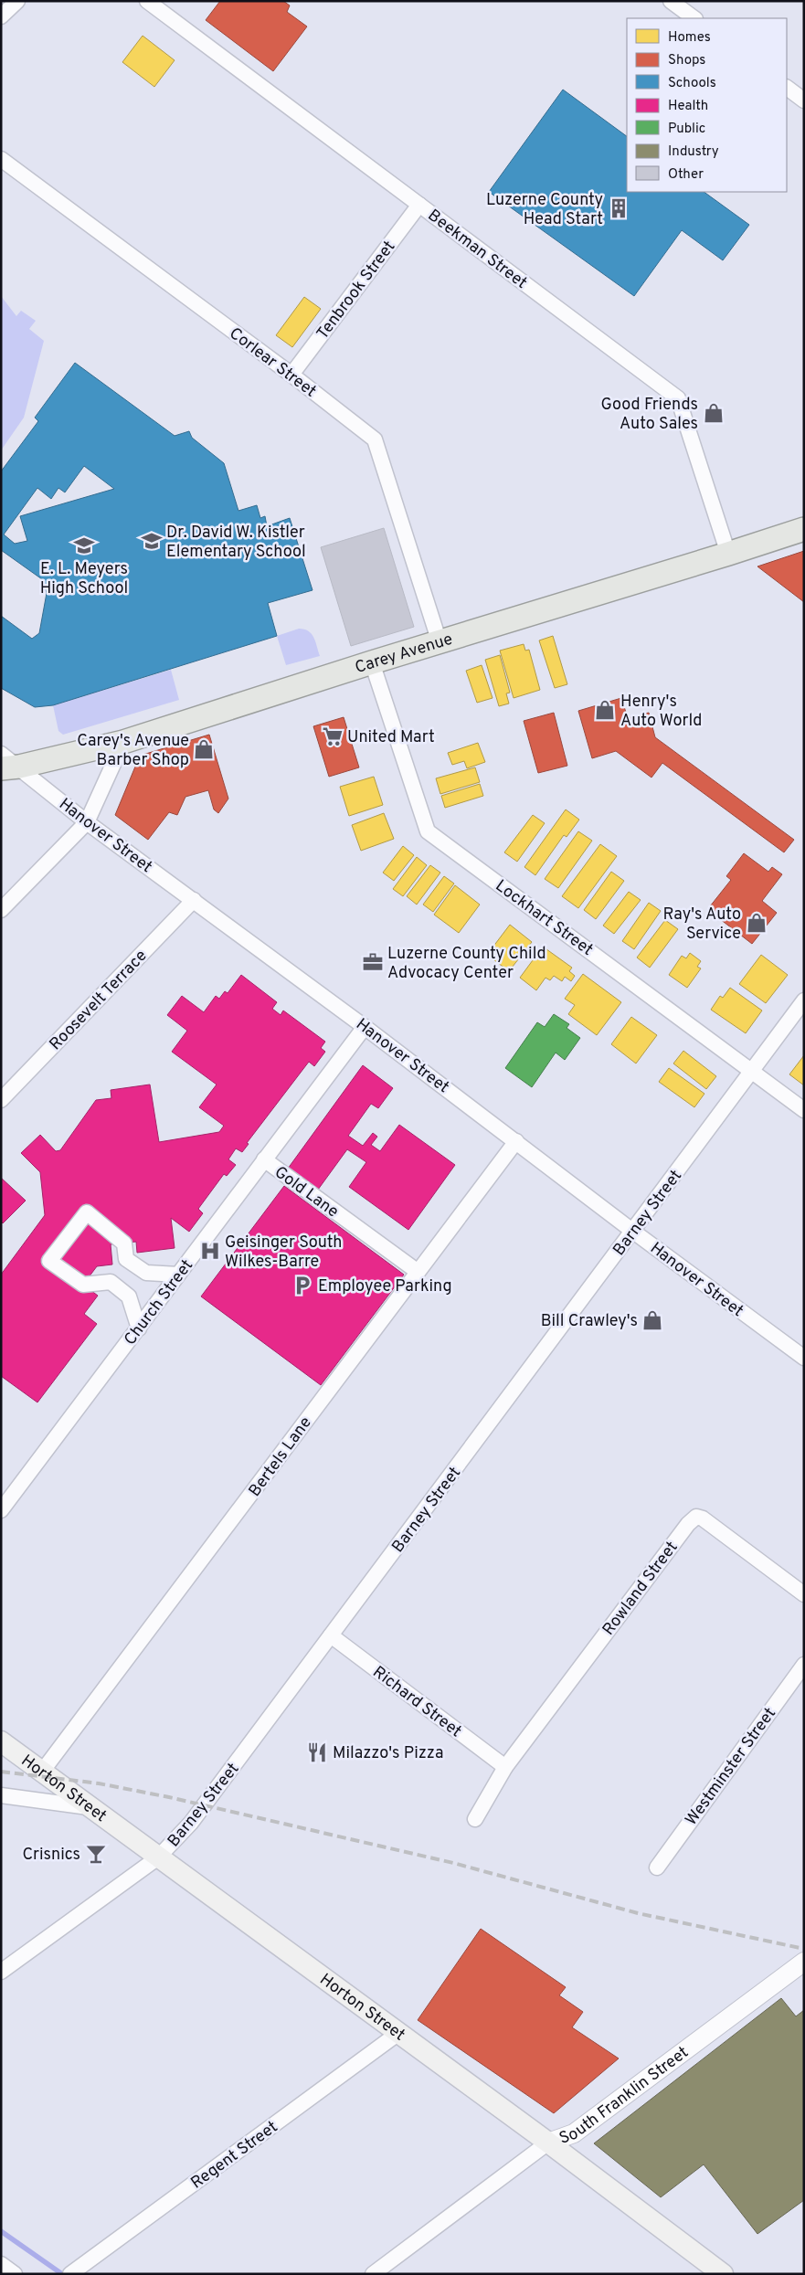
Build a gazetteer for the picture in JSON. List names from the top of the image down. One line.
{"streets":{"main road":["Carey Avenue","Horton Street"],"street":["Beekman Street","Tenbrook Street","Corlear Street","Hanover Street","Lockhart Street","Roosevelt Terrace","Gold Lane","Barney Street","Church Street","Bertels Lane","Rowland Street","Richard Street","Westminster Street","South Franklin Street","Regent Street"]},"crossings":[["Beekman Street","Tenbrook Street"],["Beekman Street","Carey Avenue"],["Tenbrook Street","Corlear Street"],["Corlear Street","Carey Avenue"],["Carey Avenue","Hanover Street"],["Carey Avenue","Lockhart Street"],["Hanover Street","Roosevelt Terrace"],["Hanover Street","Barney Street"],["Hanover Street","Church Street"],["Hanover Street","Bertels Lane"],["Lockhart Street","Barney Street"],["Gold Lane","Church Street"],["Gold Lane","Bertels Lane"],["Barney Street","Richard Street"],["Barney Street","Horton Street"],["Bertels Lane","Horton Street"],["Rowland Street","Richard Street"],["Horton Street","South Franklin Street"],["Horton Street","Regent Street"]],"places":{"building":["Luzerne County Head Start"],"shop":["Good Friends Auto Sales","Henry's Auto World","Carey's Avenue Barber Shop","Ray's Auto Service","Bill Crawley's"],"school or university":["Dr. David W. Kistler Elementary School","E. L. Meyers High School"],"supermarket":["United Mart"],"office":["Luzerne County Child Advocacy Center"],"hospital":["Geisinger South Wilkes-Barre"],"parking":["Employee Parking"],"restaurant":["Milazzo's Pizza"],"bar":["Crisnics"]},"legend":["Homes","Shops","Schools","Health","Public","Industry","Other"]}
